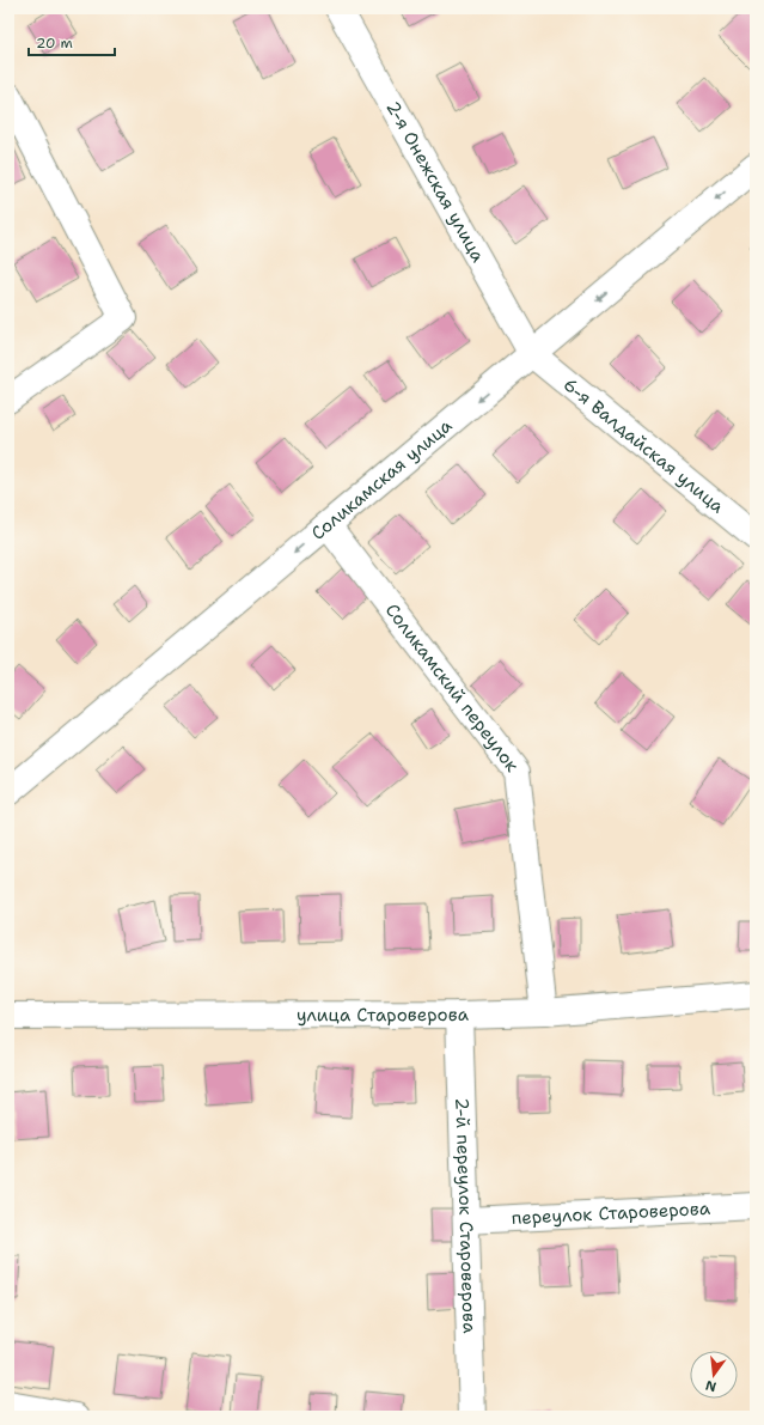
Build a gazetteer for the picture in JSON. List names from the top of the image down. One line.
{"streets":{"street":["2-я Онежская улица","6-я Валдайская улица","Соликамская улица","Соликамский переулок","улица Староверова","переулок Староверова","2-й переулок Староверова"]},"crossings":[["2-я Онежская улица","6-я Валдайская улица"],["2-я Онежская улица","Соликамская улица"],["6-я Валдайская улица","Соликамская улица"],["Соликамская улица","Соликамский переулок"],["Соликамский переулок","улица Староверова"],["улица Староверова","2-й переулок Староверова"],["переулок Староверова","2-й переулок Староверова"]],"one_way":["Соликамская улица"],"scale_bar":"20 m","north":"bottom"}
